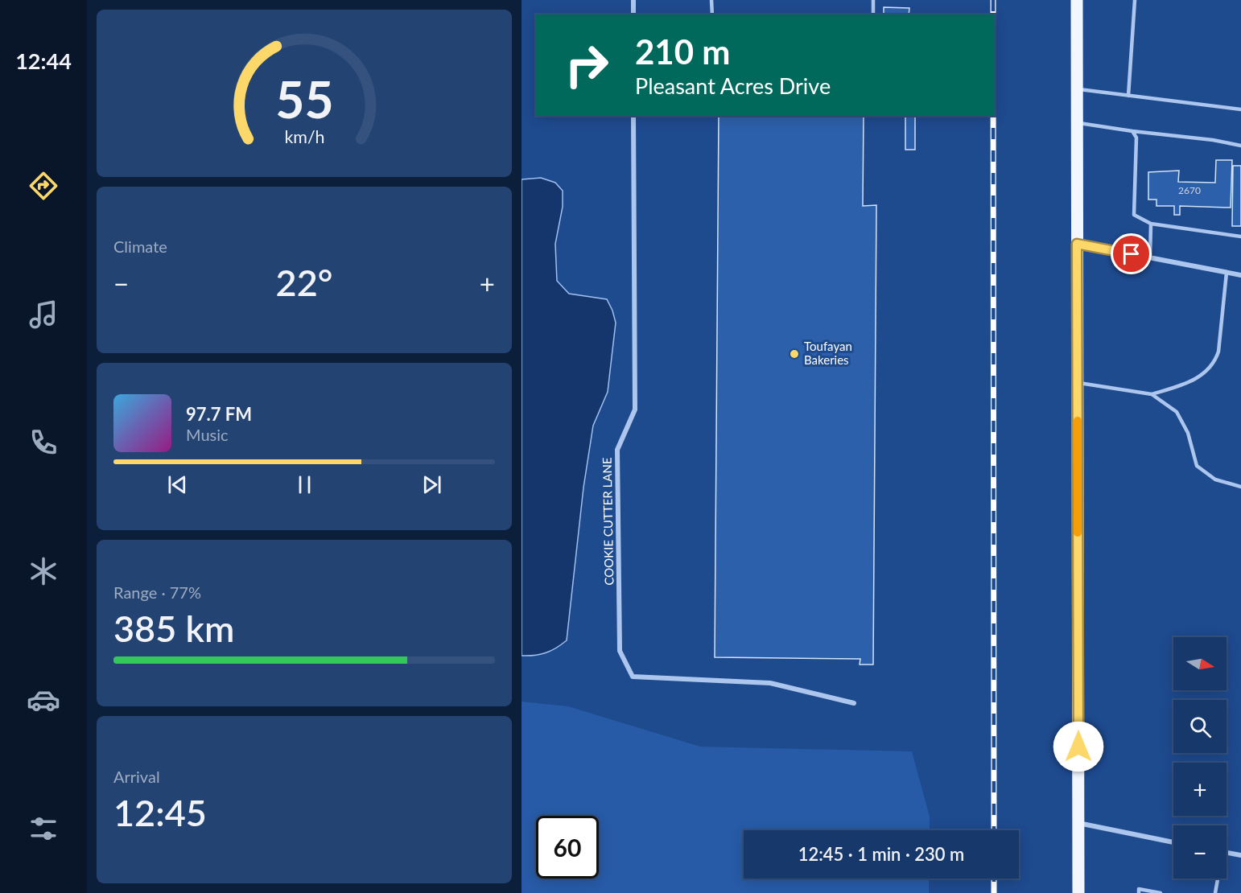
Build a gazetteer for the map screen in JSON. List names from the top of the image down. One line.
{"streets":{"street":["COOKIE CUTTER LANE"]},"places":["Toufayan Bakeries"],"house_numbers":["2670"],"north":"right","page":{"tabs":"12:44","turn":["210 m","Pleasant Acres Drive"],"tile":["Climate",["Range · 77%","385 km"],["Arrival","12:45"]],"heat":["−","22°","+"],"song":["97.7 FM","Music"],"map_buttons":["+","−"],"limit":"60","trip":"12:45 · 1 min · 230 m","gauge":["55","km/h"]}}
